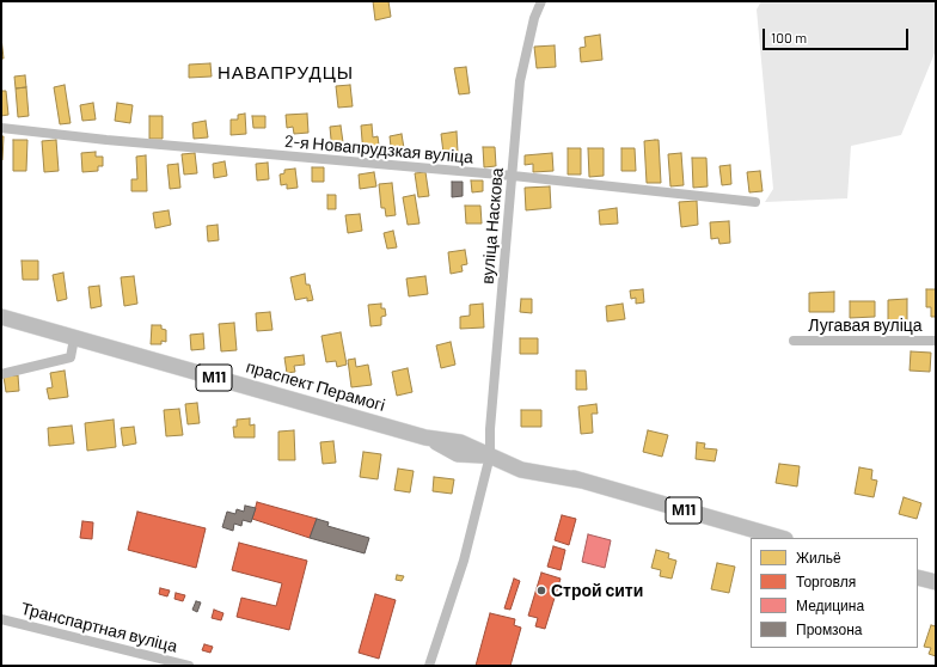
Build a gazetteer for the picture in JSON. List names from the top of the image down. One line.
{"streets":{"main road":["М11","праспект Перамогі"],"street":["2-я Новапрудзкая вуліца","вуліца Наскова","Лугавая вуліца","Транспартная вуліца"]},"crossings":[["2-я Новапрудзкая вуліца","вуліца Наскова"],["вуліца Наскова","праспект Перамогі"]],"districts":["НАВАПРУДЦЫ"],"places":["Строй сити"],"legend":["Жильё","Торговля","Медицина","Промзона"],"scale_bar":"100 m"}
